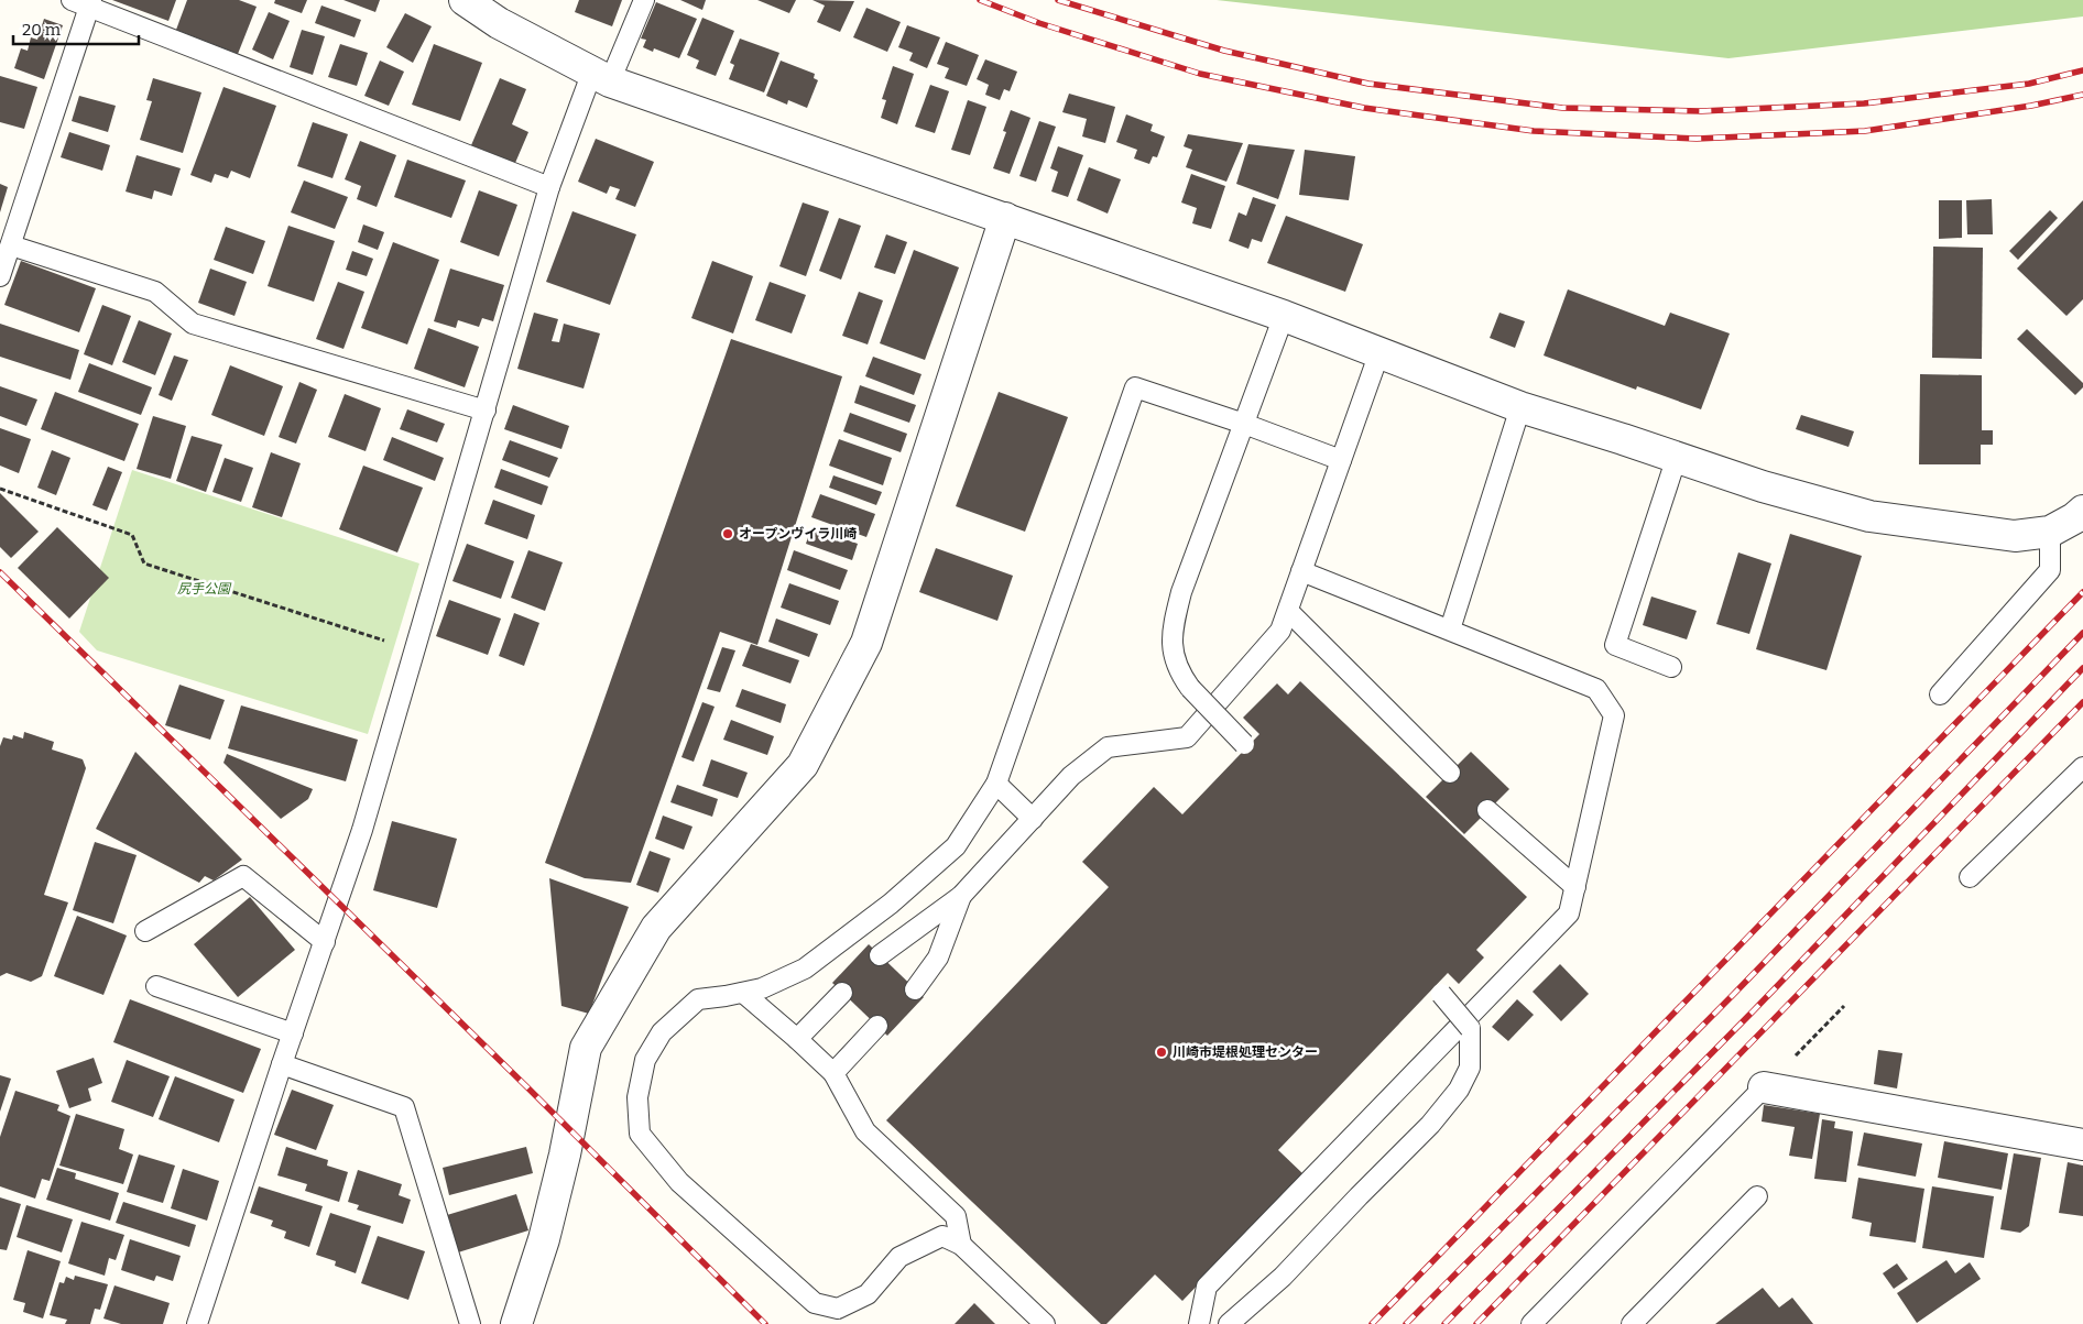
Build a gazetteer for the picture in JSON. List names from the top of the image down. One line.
{"parks":["尻手公園"],"places":["オープンヴイラ川崎","川崎市堤根処理センター"],"scale_bar":"20 m"}
